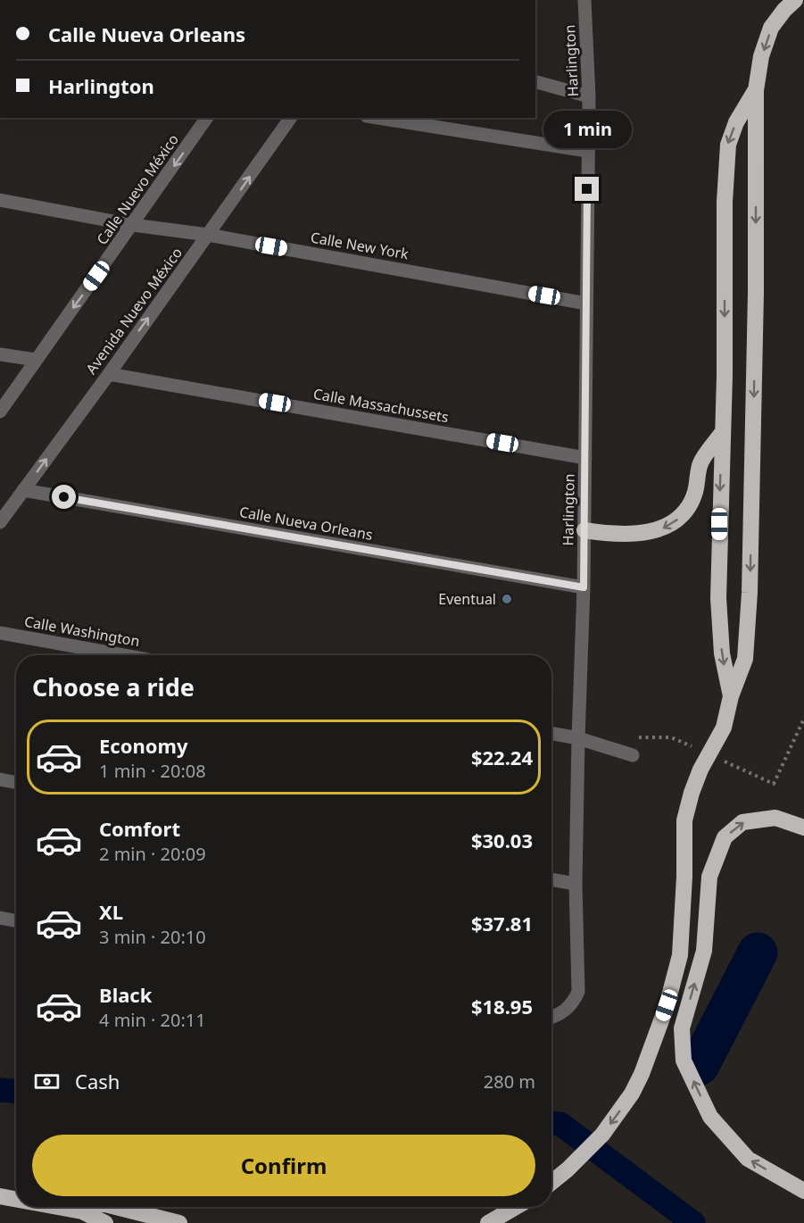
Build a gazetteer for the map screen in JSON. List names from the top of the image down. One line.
{"streets":{"street":["Harlington","Calle Nuevo México","Calle New York","Avenida Nuevo México","Calle Massachussets","Calle Nueva Orleans","Calle Washington"]},"crossings":[["Harlington","Calle New York"],["Harlington","Calle Massachussets"],["Harlington","Calle Nueva Orleans"],["Calle Nuevo México","Calle New York"],["Calle New York","Avenida Nuevo México"],["Avenida Nuevo México","Calle Massachussets"],["Avenida Nuevo México","Calle Nueva Orleans"]],"one_way":["Calle Nuevo México","Avenida Nuevo México"],"places":["Eventual"],"page":{"banner":["Calle Nueva Orleans","Harlington"],"bubble":"1 min","heading":"Choose a ride","list":[{"name":"Economy","note":"1 min · 20:08","value":"$22.24"},{"name":"Comfort","note":"2 min · 20:09","value":"$30.03"},{"name":"XL","note":"3 min · 20:10","value":"$37.81"},{"name":"Black","note":"4 min · 20:11","value":"$18.95"}],"pay":["Cash","280 m"],"buttons":"Confirm"}}
